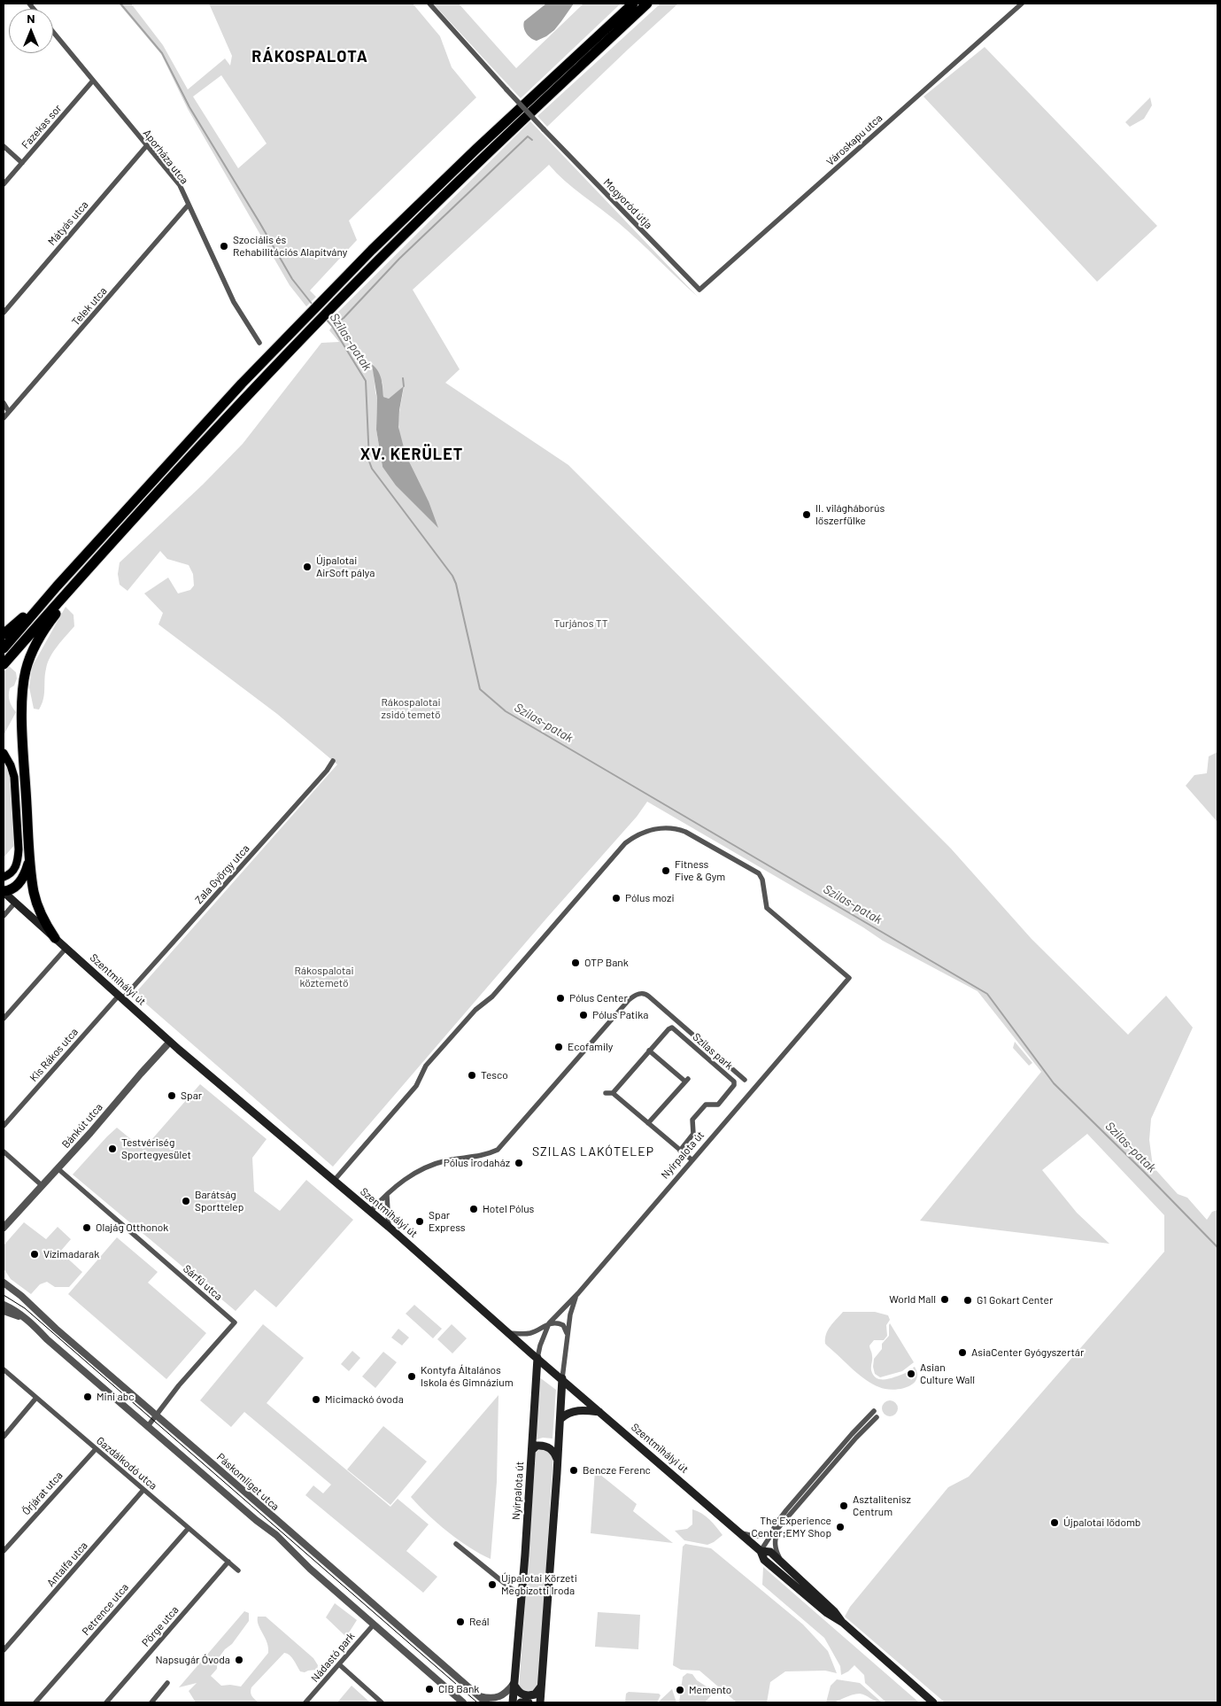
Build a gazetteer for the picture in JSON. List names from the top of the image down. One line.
{"streets":{"main road":["Szentmihályi út","Nyírpalota út"],"street":["Fazekas sor","Városkapu utca","Aporháza utca","Mogyoród útja","Mátyás utca","Telek utca","Zala György utca","Szilas park","Kis Rákos utca","Bánkút utca","Sárfű utca","Gazdálkodó utca","Páskomliget utca","Őrjárat utca","Antalfa utca","Petrence utca","Pörge utca","Nádastó park"]},"crossings":[["Fazekas sor","Aporháza utca"],["Városkapu utca","Mogyoród útja"],["Aporháza utca","Mátyás utca"],["Aporháza utca","Telek utca"],["Zala György utca","Szentmihályi út"],["Zala György utca","Kis Rákos utca"],["Szentmihályi út","Kis Rákos utca"],["Szentmihályi út","Bánkút utca"],["Szentmihályi út","Nyírpalota út"],["Bánkút utca","Sárfű utca"],["Sárfű utca","Páskomliget utca"],["Gazdálkodó utca","Őrjárat utca"],["Gazdálkodó utca","Antalfa utca"],["Gazdálkodó utca","Petrence utca"],["Gazdálkodó utca","Pörge utca"],["Páskomliget utca","Nádastó park"]],"districts":["RÁKOSPALOTA","XV. KERÜLET","SZILAS LAKÓTELEP"],"water":["Szilas-patak"],"parks":["Turjános TT","Rákospalotai zsidó temető","Rákospalotai köztemető"],"places":["Szociális és Rehabilitációs Alapítvány","II. világháborús lőszerfülke","Újpalotai AirSoft pálya","Fitness Five & Gym","Pólus mozi","OTP Bank","Pólus Center","Pólus Patika","Ecofamily","Tesco","Spar","Testvériség Sportegyesület","Pólus irodaház","Barátság Sporttelep","Hotel Pólus","Spar Express","Olajág Otthonok","Vízimadarak","World Mall","G1 Gokart Center","AsiaCenter Gyógyszertár","Asian Culture Wall","Kontyfa Általános Iskola és Gimnázium","Mini abc","Micimackó óvoda","Bencze Ferenc","Asztalitenisz Centrum","Újpalotai lődomb","The Experience Center;EMY Shop","Újpalotai Körzeti Megbízotti Iroda","Reál","Napsugár Óvoda","CIB Bank","Memento"],"north":"top"}
